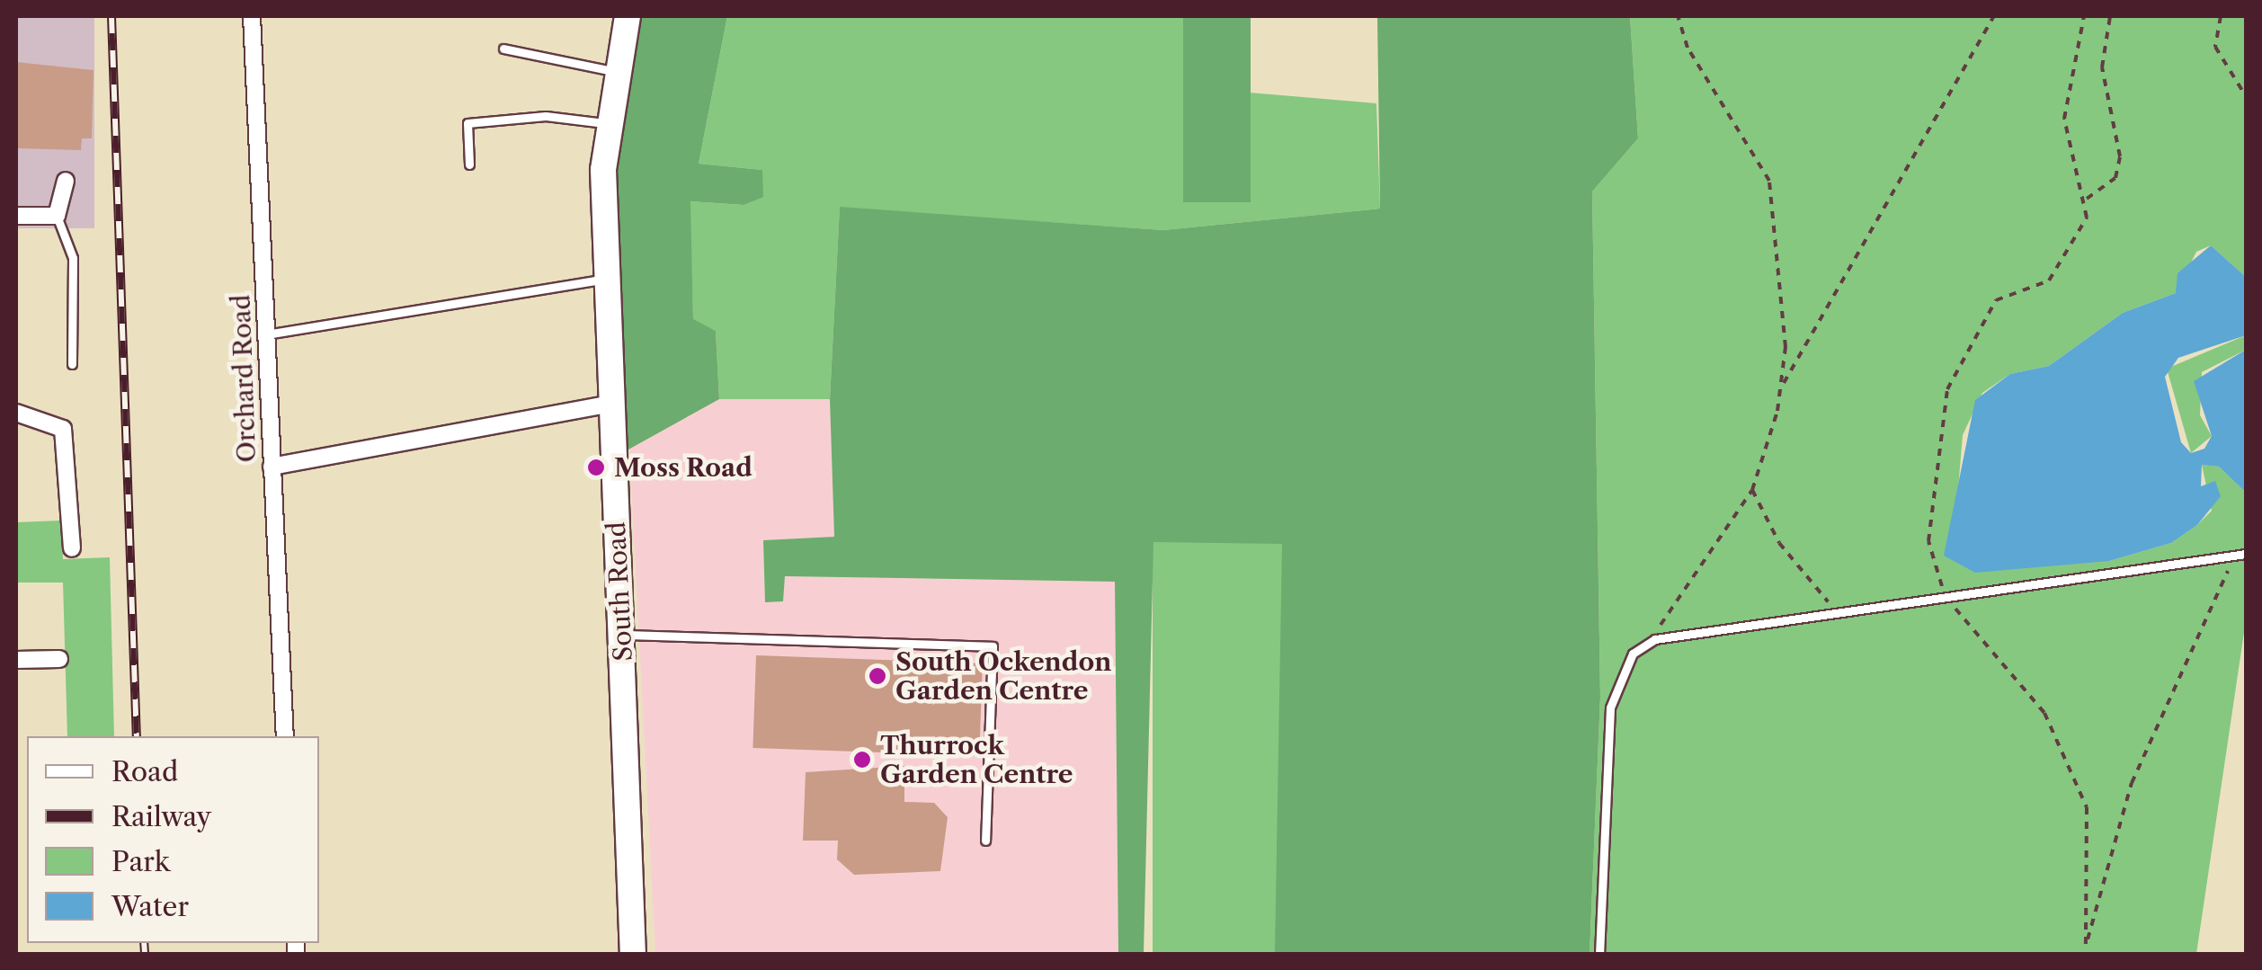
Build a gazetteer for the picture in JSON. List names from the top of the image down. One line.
{"streets":{"main road":["South Road"],"street":["Orchard Road"]},"places":["Moss Road","South Ockendon Garden Centre","Thurrock Garden Centre"],"legend":["Road","Railway","Park","Water"]}
